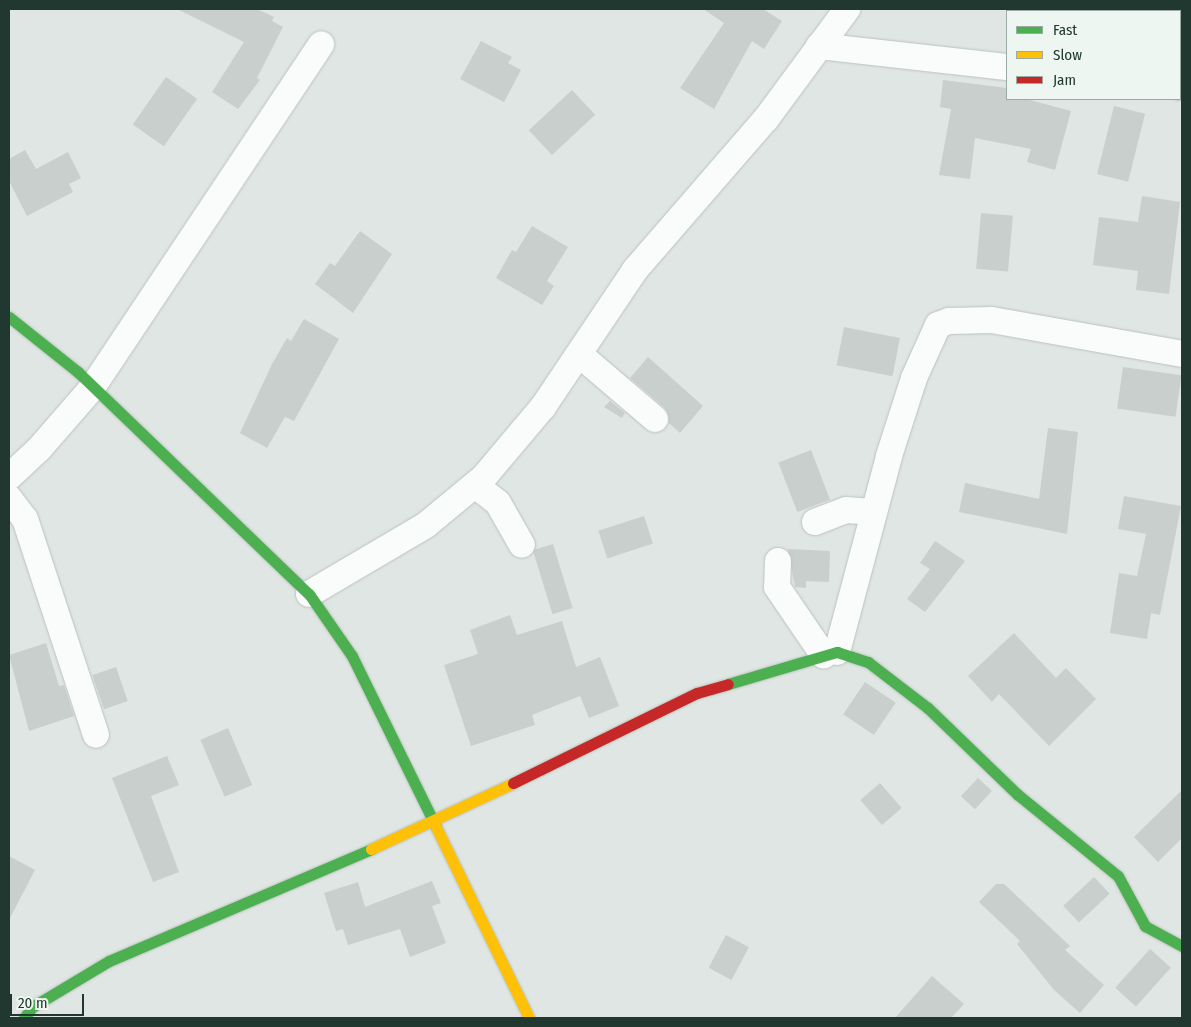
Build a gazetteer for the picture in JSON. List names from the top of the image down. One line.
{"legend":["Fast","Slow","Jam"],"scale_bar":"20 m"}
